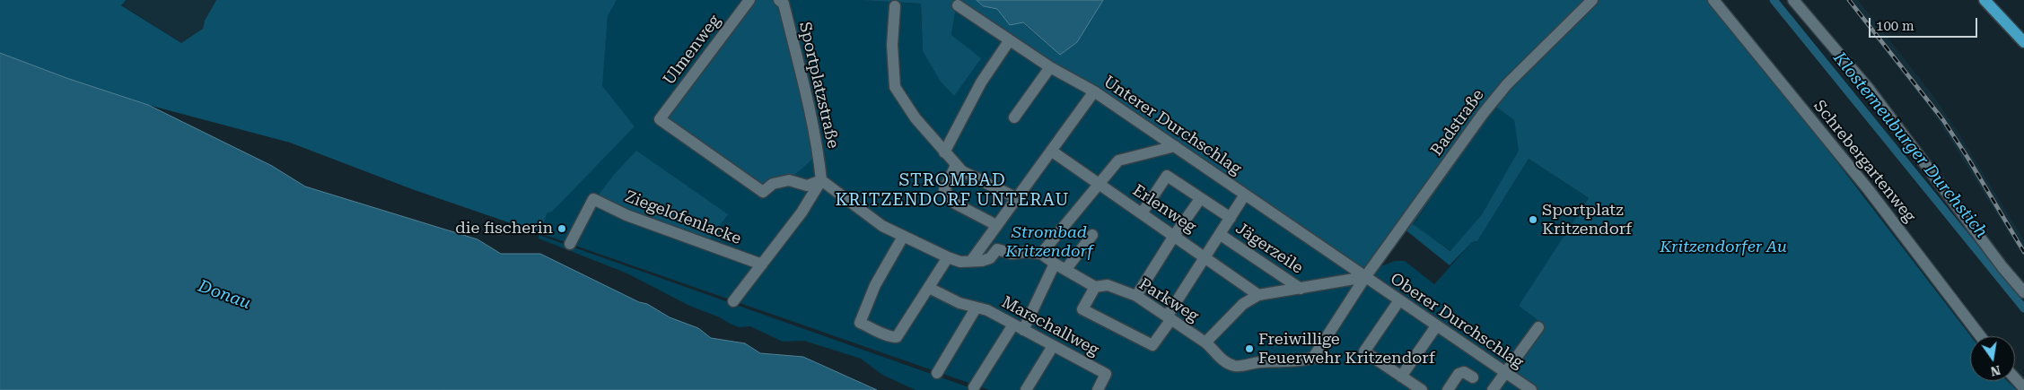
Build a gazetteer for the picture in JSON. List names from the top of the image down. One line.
{"streets":{"street":["Ulmenweg","Sportplatzstraße","Badstraße","Unterer Durchschlag","Schrebergartenweg","Erlenweg","Ziegelofenlacke","Jägerzeile","Parkweg","Oberer Durchschlag","Marschallweg"]},"crossings":[["Ulmenweg","Sportplatzstraße"],["Badstraße","Unterer Durchschlag"],["Badstraße","Parkweg"],["Badstraße","Oberer Durchschlag"],["Unterer Durchschlag","Oberer Durchschlag"]],"districts":["STROMBAD KRITZENDORF UNTERAU"],"water":["Klosterneuburger Durchstich","Donau"],"parks":["Strombad Kritzendorf","Kritzendorfer Au"],"places":["Sportplatz Kritzendorf","die fischerin","Freiwillige Feuerwehr Kritzendorf"],"scale_bar":"100 m","north":"bottom"}
